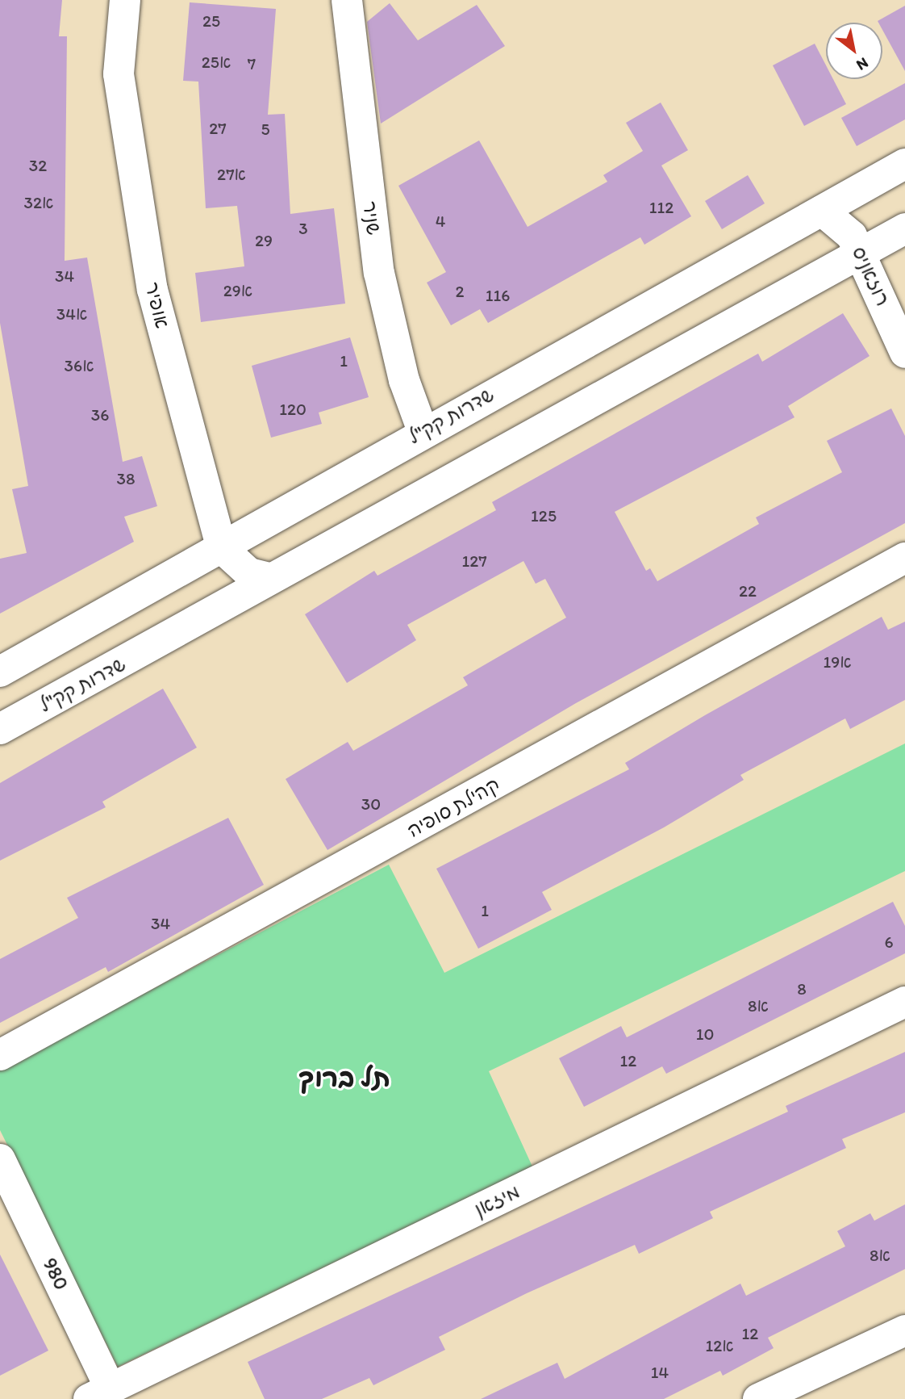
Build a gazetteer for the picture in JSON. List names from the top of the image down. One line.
{"streets":{"street":["שניר","רוזאניס","אופיר","שדרות קק\"ל","קהילת סופיה","מיזאן","980"]},"crossings":[["שניר","שדרות קק\"ל"],["רוזאניס","שדרות קק\"ל"],["אופיר","שדרות קק\"ל"],["מיזאן","980"]],"districts":["תל ברוך"],"house_numbers":["25","25א","7","27","5","32","27א","32א","112","4","3","29","34","29א","2","116","34א","1","36א","120","36","38","125","127","22","19א","30","1","34","6","8","8א","10","12","8א","12","12א","14"],"north":"bottom right"}
